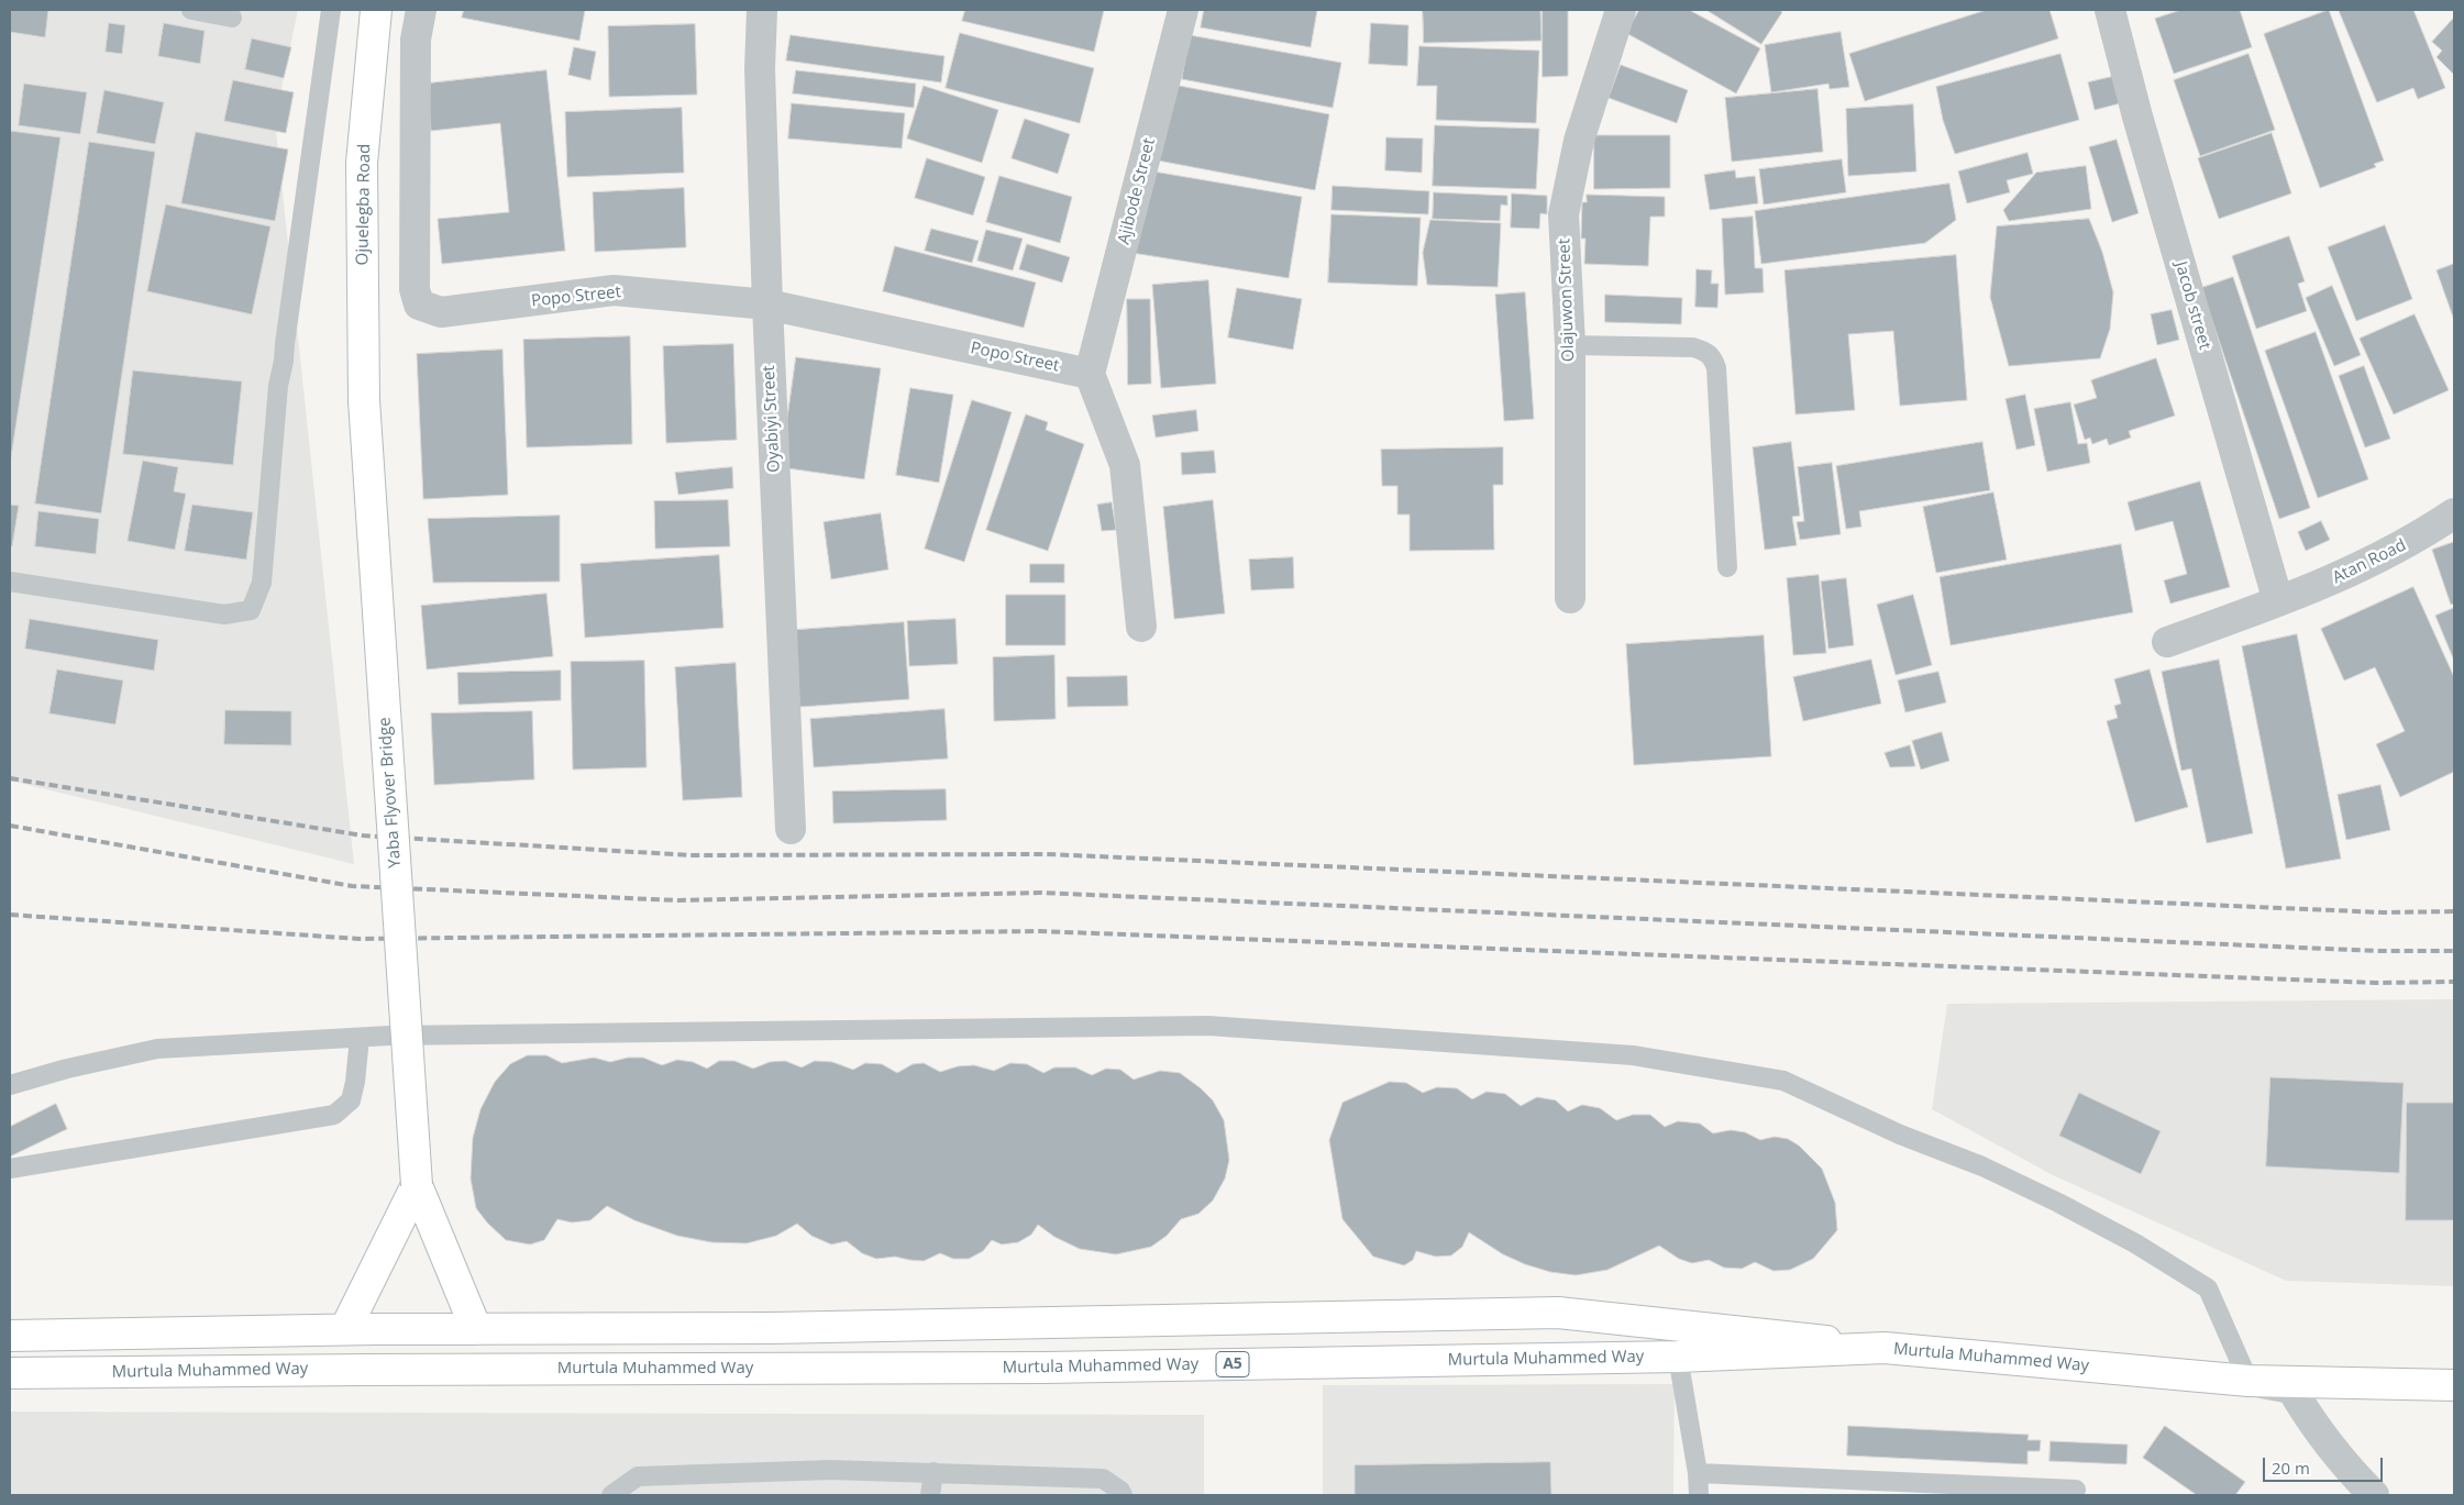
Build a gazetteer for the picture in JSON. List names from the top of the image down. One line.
{"streets":{"main road":["Ojuelegba Road","Yaba Flyover Bridge","Murtula Muhammed Way","A5"],"street":["Ajibode Street","Popo Street","Olajuwon Street","Jacob street","Oyabiyi Street","Atan Road"]},"crossings":[["Ajibode Street","Popo Street"],["Ojuelegba Road","Yaba Flyover Bridge"],["Popo Street","Oyabiyi Street"],["Jacob street","Atan Road"]],"scale_bar":"20 m"}
